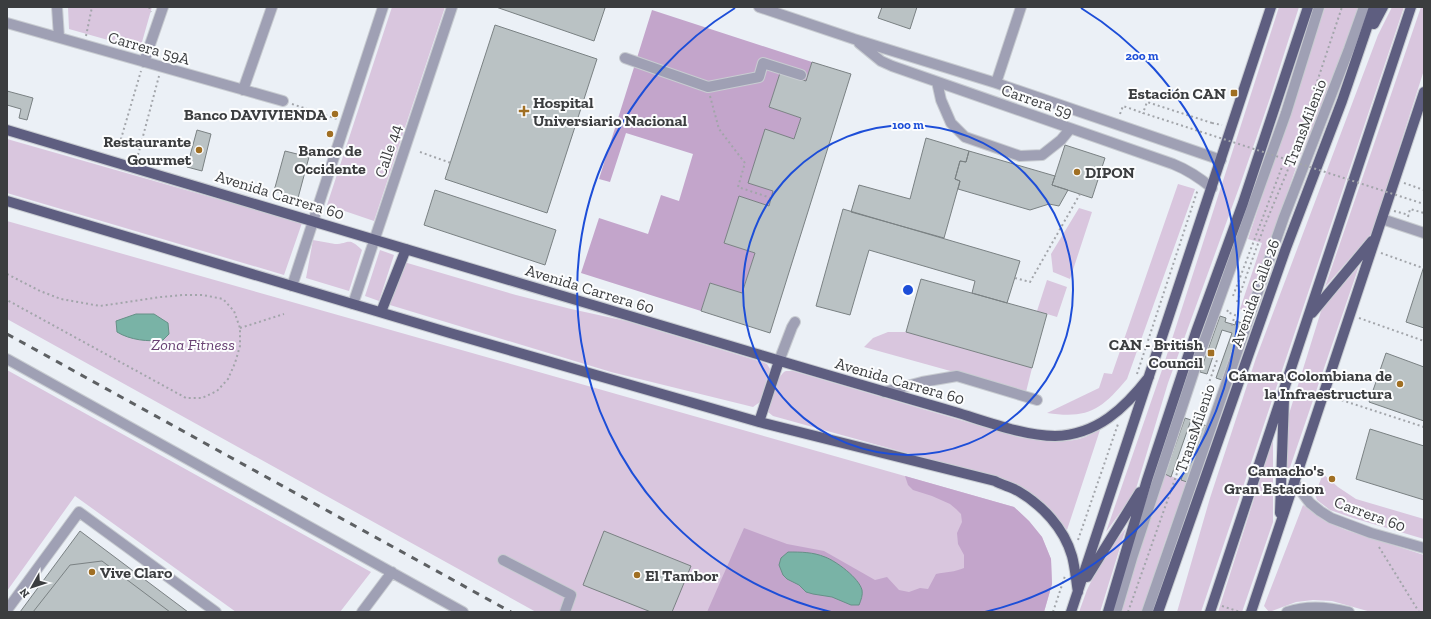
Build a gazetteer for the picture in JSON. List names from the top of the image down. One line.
{"streets":{"main road":["Avenida Carrera 60","Avenida Calle 26"],"street":["Carrera 59A","Carrera 59","TransMilenio","Calle 44","Carrera 60"]},"crossings":[["Calle 44","Avenida Carrera 60"]],"parks":["Zona Fitness"],"places":{"transit":["Estación CAN","CAN - British Council"],"health":["Hospital Universiario Nacional"],"other":["Banco DAVIVIENDA","Banco de Occidente","Restaurante Gourmet","DIPON","Cámara Colombiana de la Infraestructura","Camacho's Gran Estacion","Vive Claro","El Tambor"]},"north":"bottom left","rings":["200 m","100 m"]}
